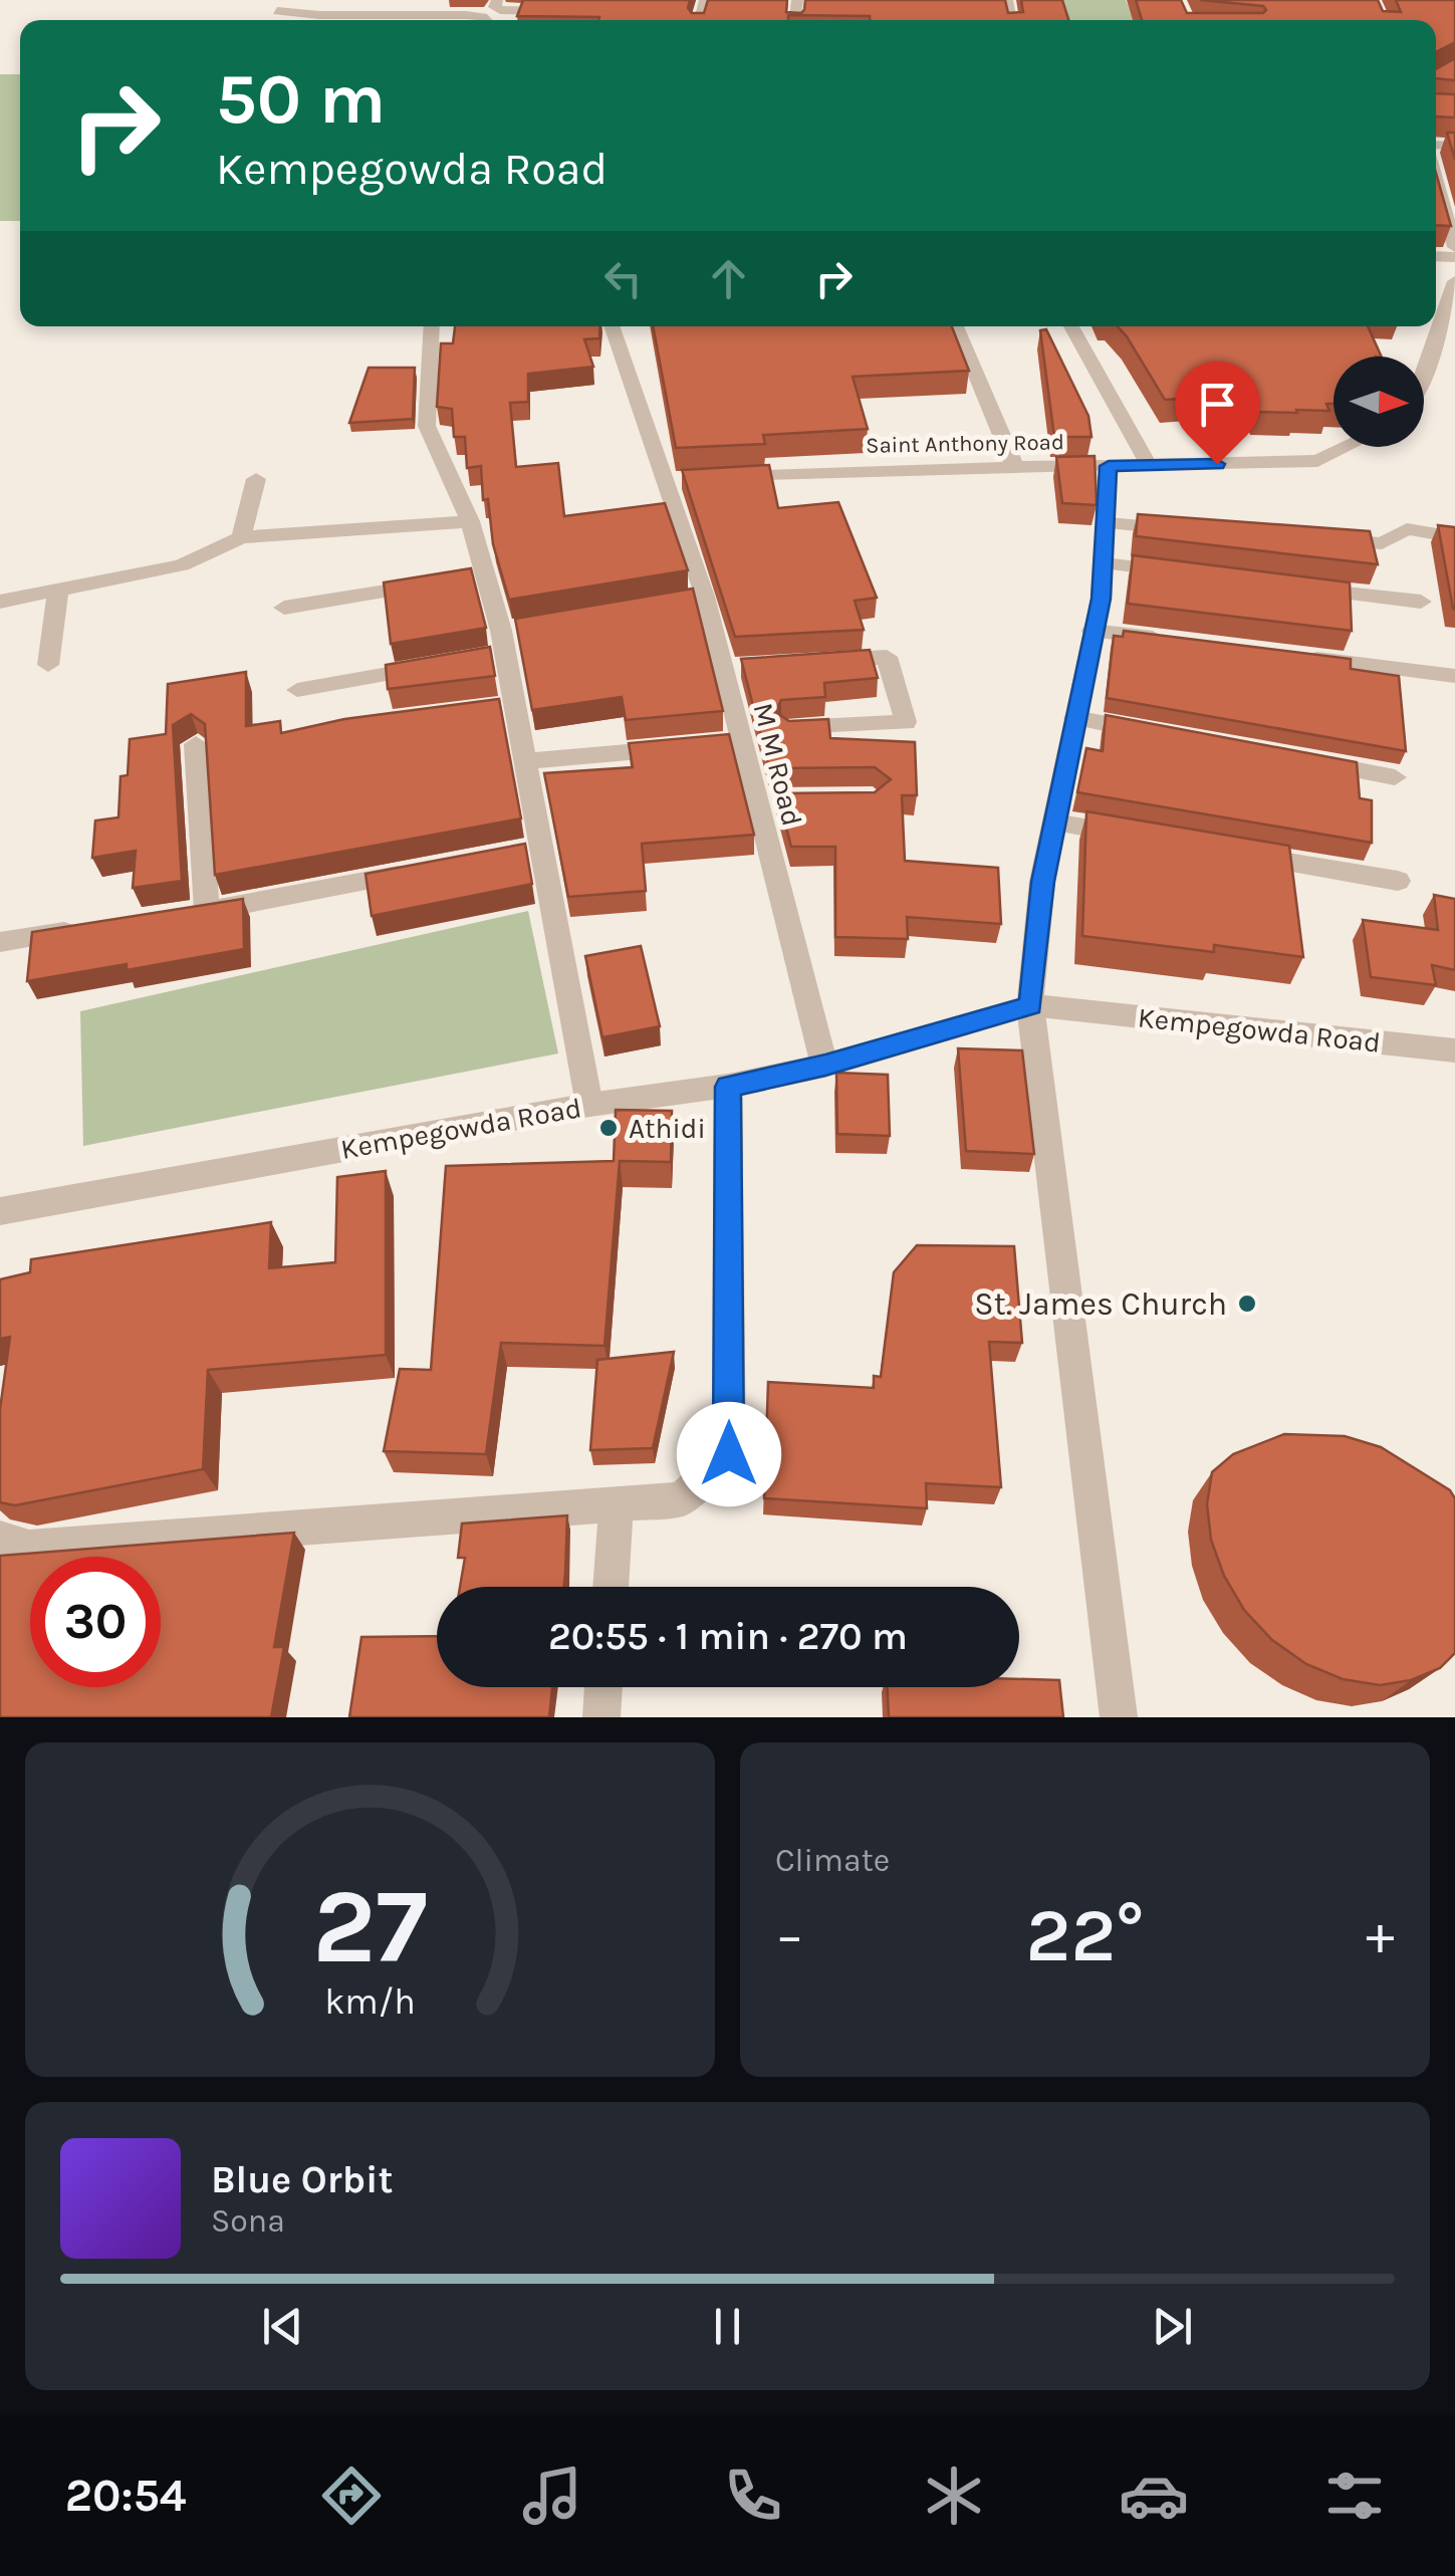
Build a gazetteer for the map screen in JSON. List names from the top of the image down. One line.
{"streets":{"street":["Saint Anthony Road","M M Road","Kempegowda Road"]},"crossings":[["M M Road","Kempegowda Road"]],"places":["Athidi","St. James Church"],"north":"right","page":{"turn":["50 m","Kempegowda Road"],"limit":"30","trip":"20:55 · 1 min · 270 m","tile":"Climate","heat":["−","22°","+"],"song":["Blue Orbit","Sona"],"tabs":"20:54","gauge":["27","km/h"]}}
